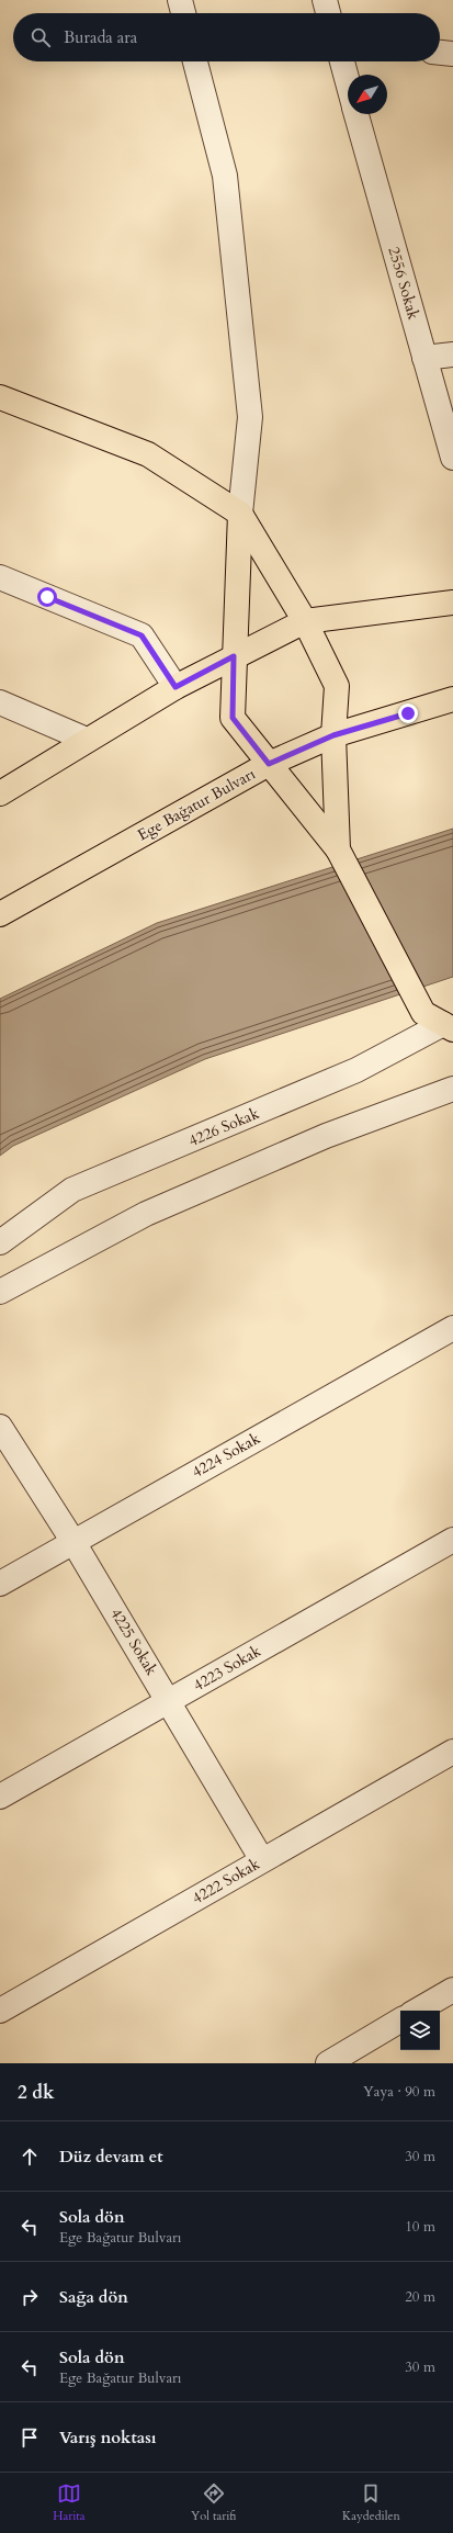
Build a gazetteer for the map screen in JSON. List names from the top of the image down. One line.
{"streets":{"main road":["Ege Bağatur Bulvarı"],"street":["2556 Sokak","4226 Sokak","4224 Sokak","4225 Sokak","4223 Sokak","4222 Sokak"]},"crossings":[["4224 Sokak","4225 Sokak"],["4225 Sokak","4223 Sokak"],["4225 Sokak","4222 Sokak"]],"north":"bottom left","page":{"search":"Burada ara","heading":["2 dk","Yaya · 90 m"],"list":[["Düz devam et","30 m"],["Sola dön","Ege Bağatur Bulvarı","10 m"],["Sağa dön","20 m"],["Sola dön","Ege Bağatur Bulvarı","30 m"],"Varış noktası"],"nav":["Harita","Yol tarifi","Kaydedilen"]}}
